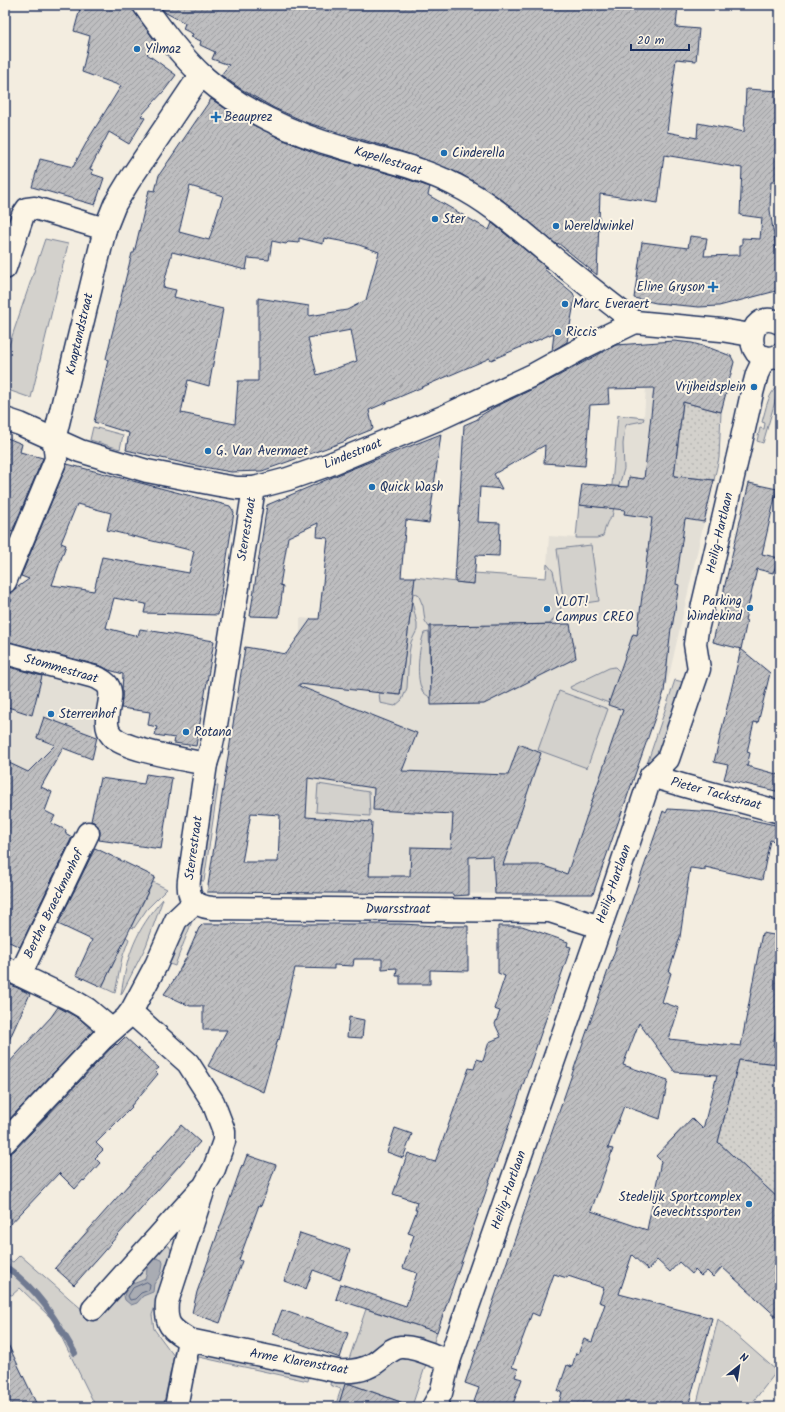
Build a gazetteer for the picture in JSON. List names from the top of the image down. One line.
{"streets":{"street":["Kapellestraat","Knaptandstraat","Lindestraat","Sterrestraat","Heilig-Hartlaan","Stommestraat","Pieter Tackstraat","Bertha Braeckmanhof","Dwarsstraat","Arme Klarenstraat"]},"crossings":[["Kapellestraat","Knaptandstraat"],["Kapellestraat","Lindestraat"],["Knaptandstraat","Lindestraat"],["Lindestraat","Sterrestraat"],["Sterrestraat","Stommestraat"],["Sterrestraat","Dwarsstraat"],["Heilig-Hartlaan","Pieter Tackstraat"],["Heilig-Hartlaan","Dwarsstraat"],["Heilig-Hartlaan","Arme Klarenstraat"]],"places":{"other":["Yilmaz","Cinderella","Ster","Wereldwinkel","Marc Everaert","Riccis","Vrijheidsplein","G. Van Avermaet","Quick Wash","Parking Windekind","VLOT! Campus CREO","Sterrenhof","Rotana","Stedelijk Sportcomplex Gevechtssporten"],"health":["Beauprez","Eline Gryson"]},"scale_bar":"20 m","north":"top right"}
